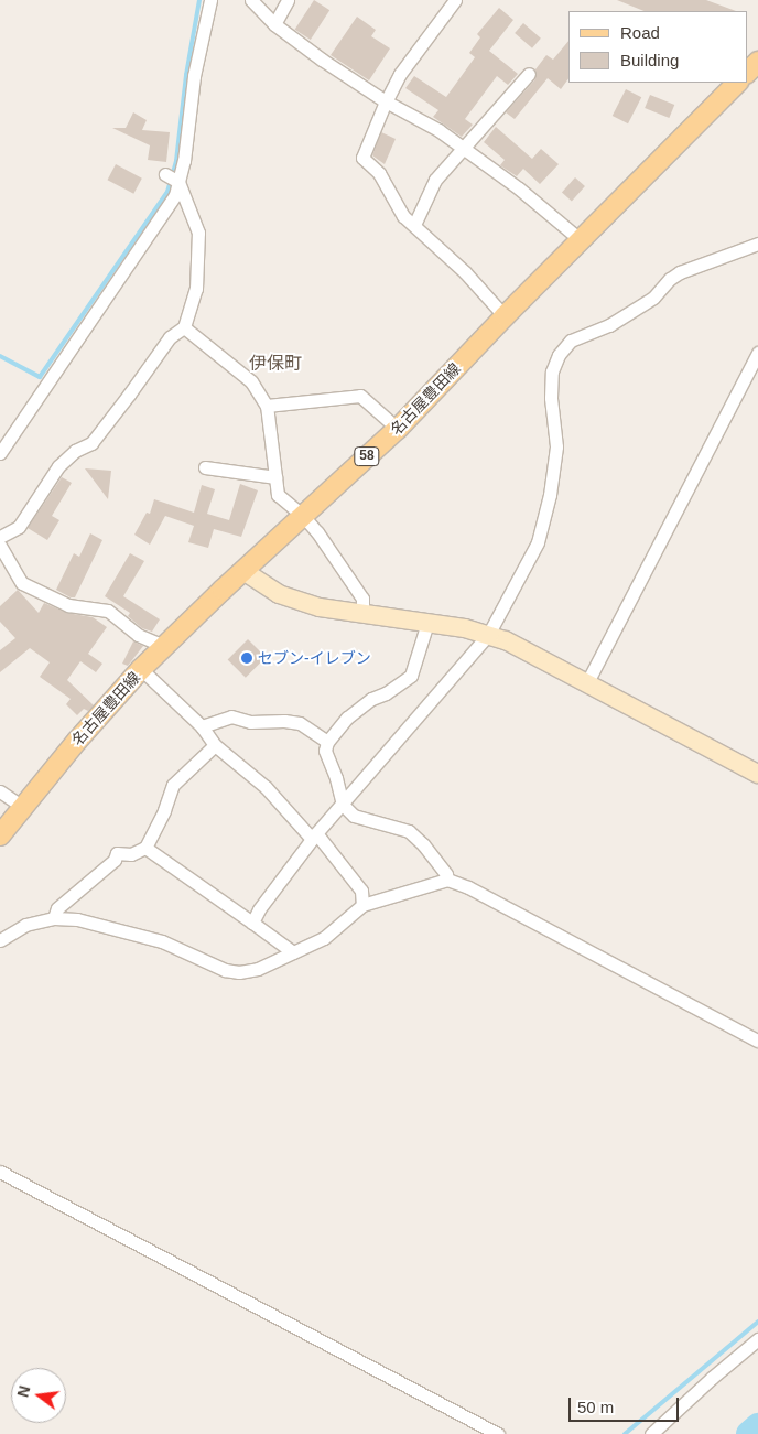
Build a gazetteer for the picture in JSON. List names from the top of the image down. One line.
{"streets":{"main road":["名古屋豊田線","58"]},"districts":["伊保町"],"places":["セブン-イレブン"],"legend":["Road","Building"],"scale_bar":"50 m","north":"left"}
